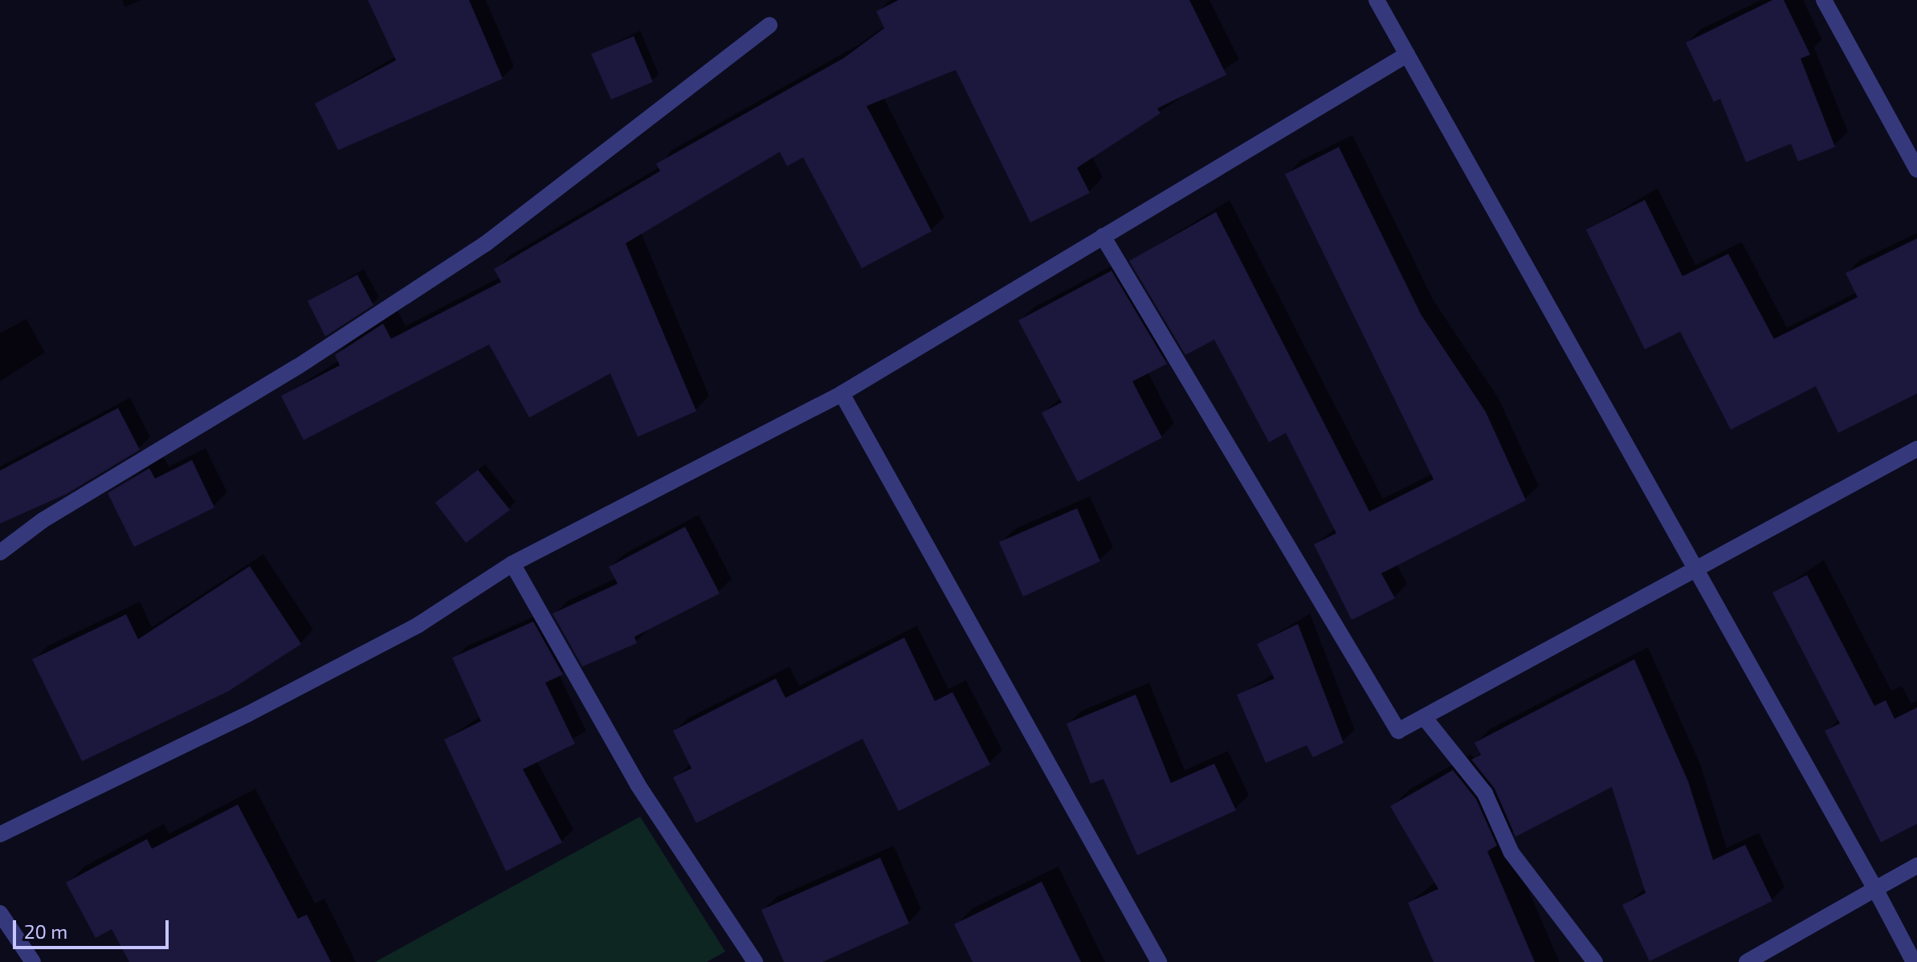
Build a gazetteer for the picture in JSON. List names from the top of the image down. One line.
{"scale_bar":"20 m"}
